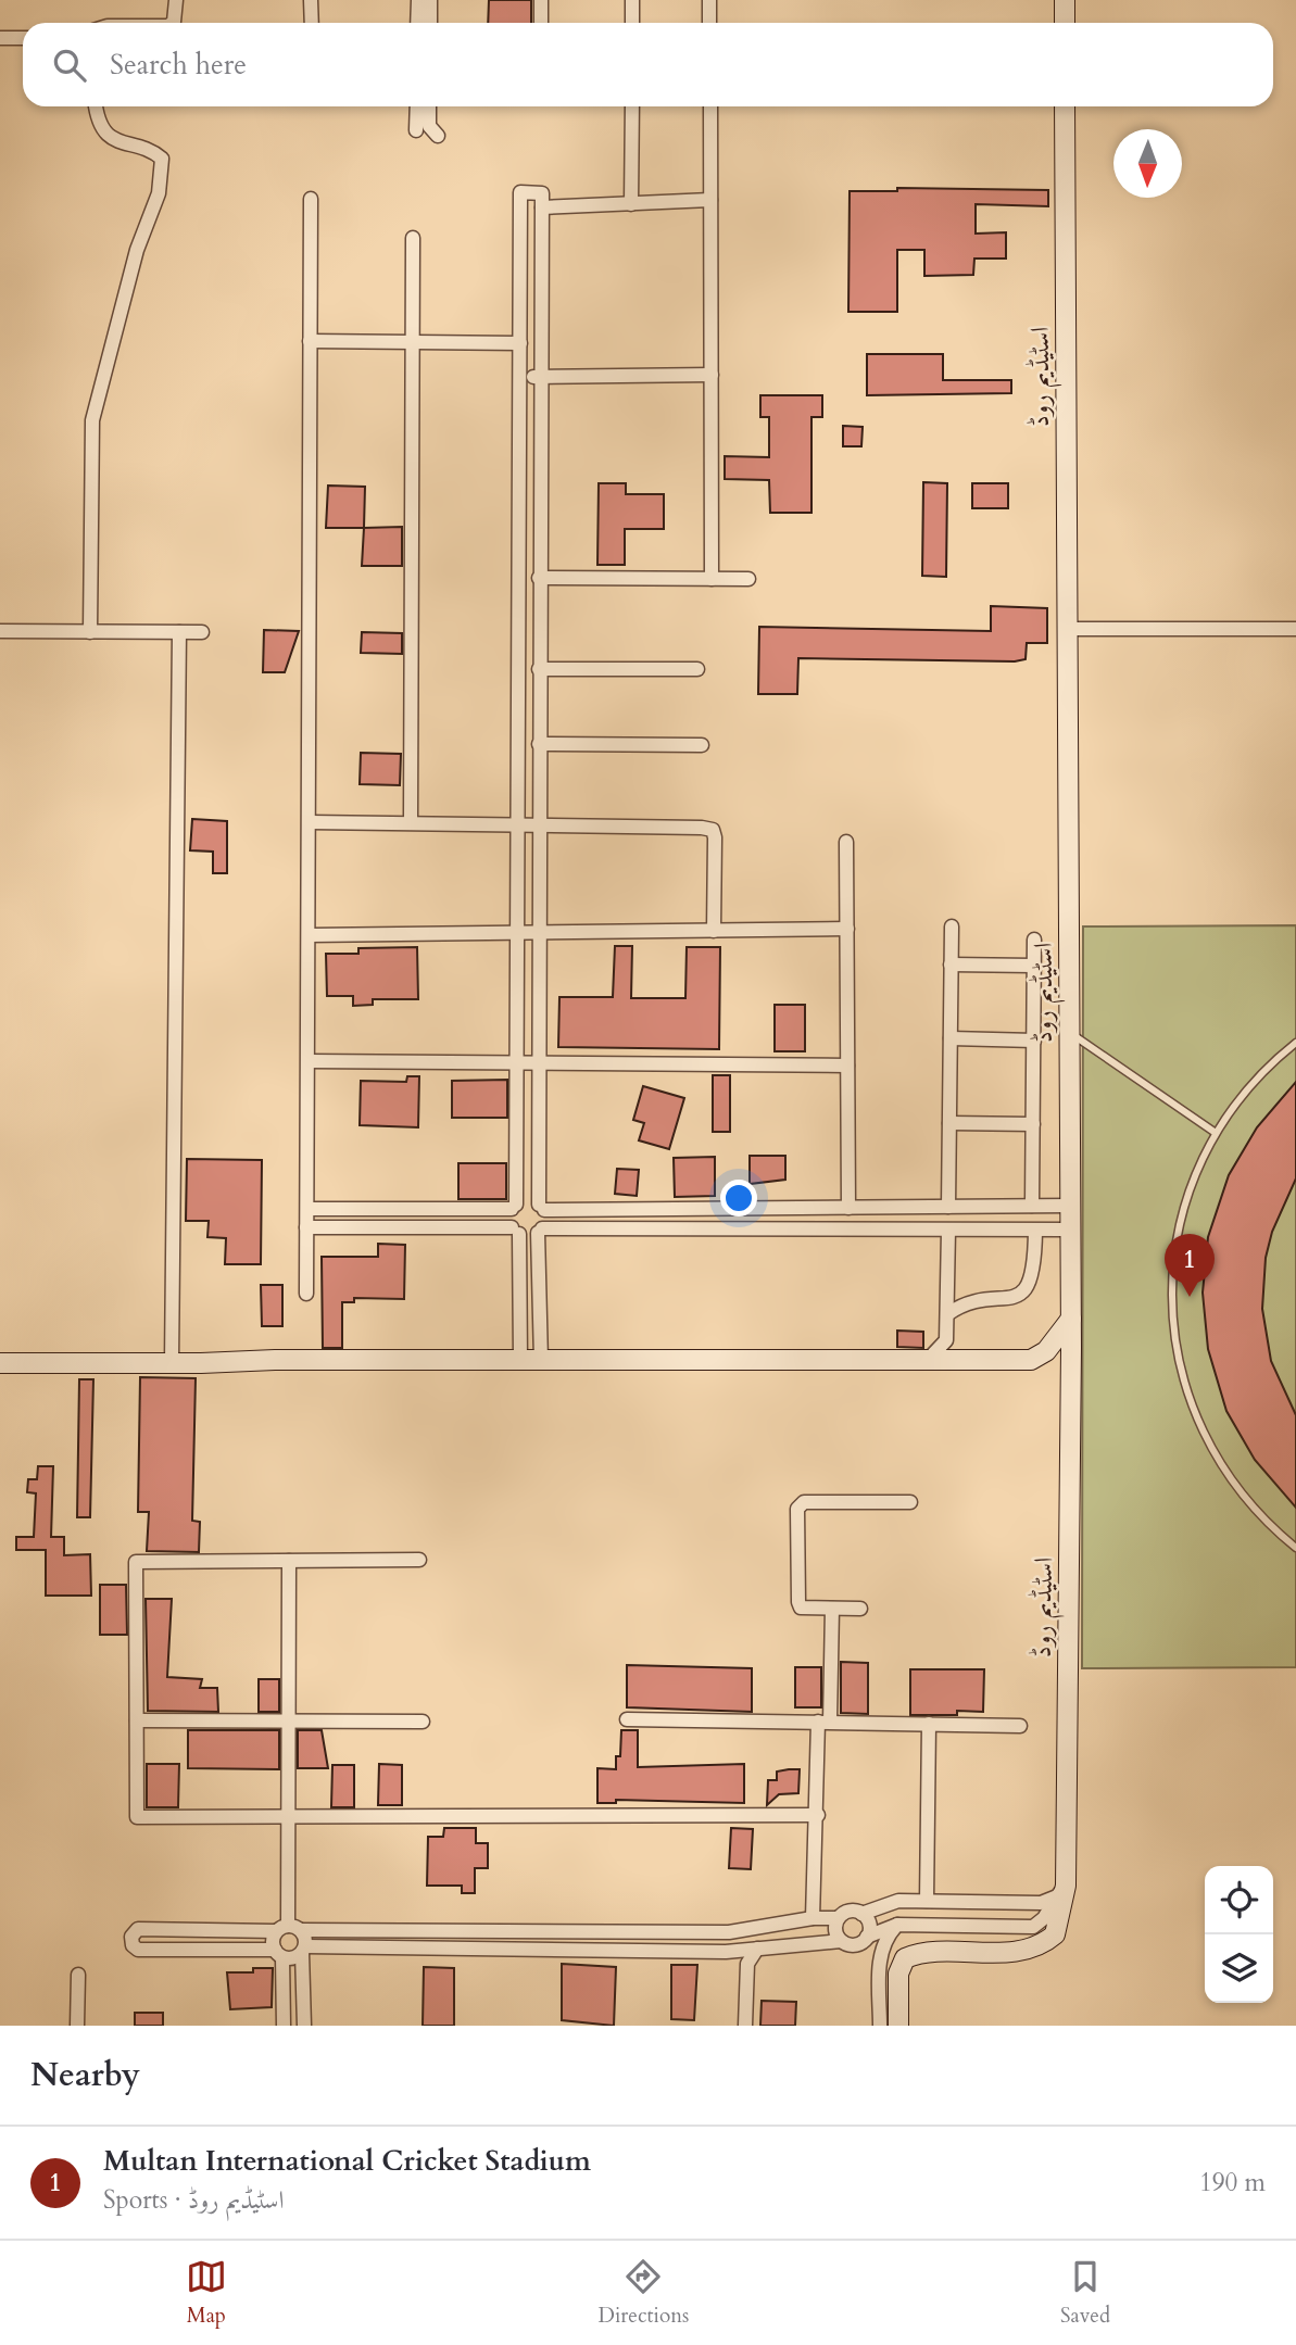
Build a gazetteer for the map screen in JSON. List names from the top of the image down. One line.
{"streets":{"main road":["اسٹیڈیم روڈ"]},"north":"bottom","page":{"search":"Search here","pins":"1","heading":"Nearby","list":[{"mark":"1","name":"Multan International Cricket Stadium","note":"Sports · اسٹیڈیم روڈ","value":"190 m"}],"nav":["Map","Directions","Saved"]}}
